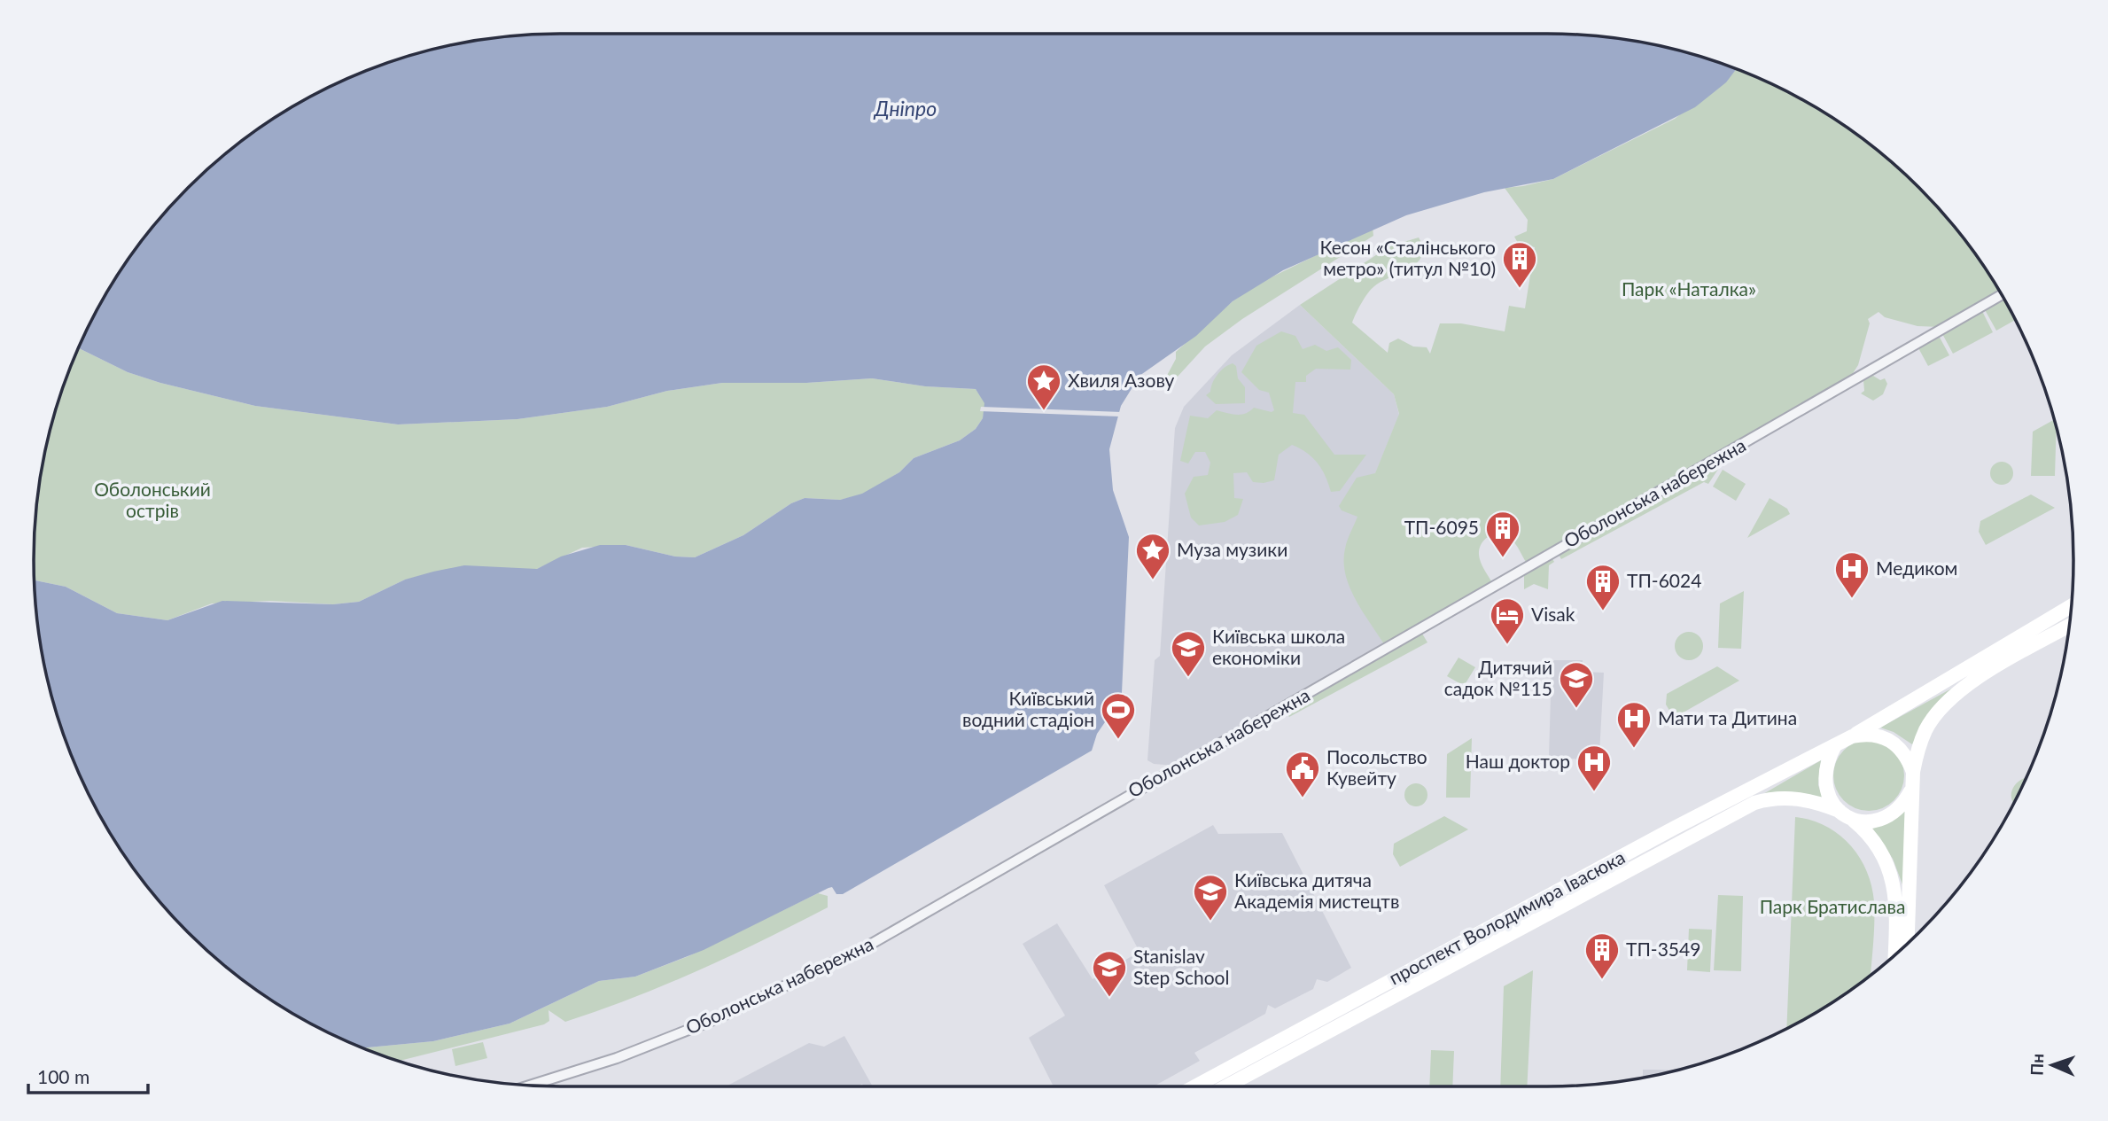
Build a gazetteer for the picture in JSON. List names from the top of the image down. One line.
{"streets":{"main road":["проспект Володимира Івасюка"],"street":["Оболонська набережна"]},"water":["Дніпро"],"parks":["Парк «Наталка»","Оболонський острів","Парк Братислава"],"places":{"building":["Кесон «Сталінського метро» (титул №10)","ТП-6095","ТП-6024","ТП-3549"],"place":["Хвиля Азову","Муза музики"],"hospital":["Медиком","Мати та Дитина","Наш доктор"],"hotel":["Visak"],"school or university":["Київська школа економіки","Дитячий садок №115","Київська дитяча Академія мистецтв","Stanislav Step School"],"sports":["Київський водний стадіон"],"public building":["Посольство Кувейту"]},"scale_bar":"100 m","north":"left"}
